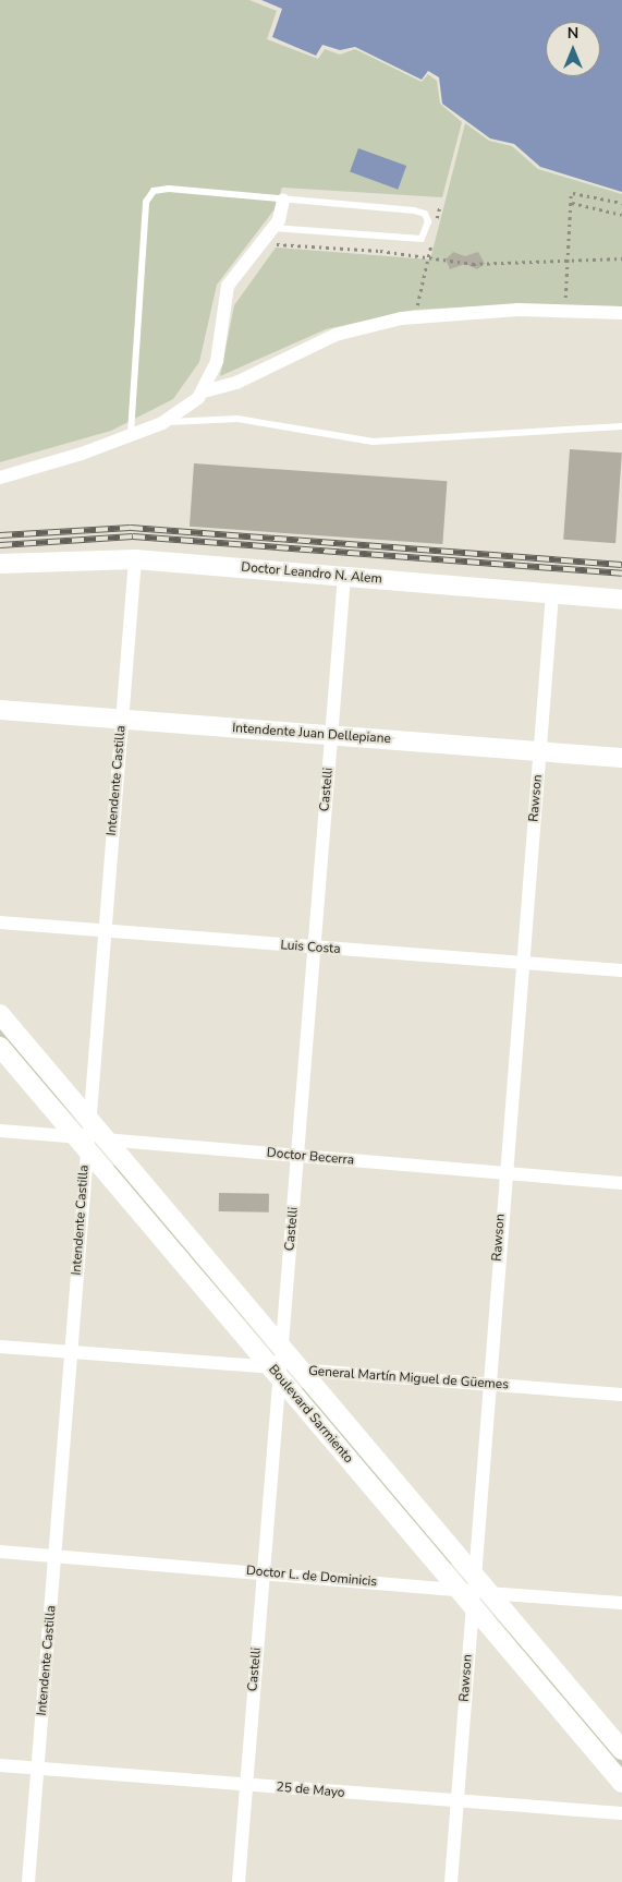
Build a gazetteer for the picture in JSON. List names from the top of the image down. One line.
{"streets":{"main road":["Doctor Leandro N. Alem","Intendente Juan Dellepiane","Boulevard Sarmiento"],"street":["Intendente Castilla","Castelli","Rawson","Luis Costa","Doctor Becerra","General Martín Miguel de Güemes","Doctor L. de Dominicis","25 de Mayo"]},"crossings":[["Doctor Leandro N. Alem","Intendente Castilla"],["Doctor Leandro N. Alem","Castelli"],["Doctor Leandro N. Alem","Rawson"],["Intendente Juan Dellepiane","Intendente Castilla"],["Intendente Juan Dellepiane","Castelli"],["Intendente Juan Dellepiane","Rawson"],["Intendente Castilla","Luis Costa"],["Intendente Castilla","Doctor Becerra"],["Intendente Castilla","General Martín Miguel de Güemes"],["Intendente Castilla","Boulevard Sarmiento"],["Intendente Castilla","Doctor L. de Dominicis"],["Intendente Castilla","25 de Mayo"],["Castelli","Luis Costa"],["Castelli","Doctor Becerra"],["Castelli","General Martín Miguel de Güemes"],["Castelli","Boulevard Sarmiento"],["Castelli","Doctor L. de Dominicis"],["Castelli","25 de Mayo"],["Rawson","Luis Costa"],["Rawson","Doctor Becerra"],["Rawson","General Martín Miguel de Güemes"],["Rawson","Boulevard Sarmiento"],["Rawson","Doctor L. de Dominicis"],["Rawson","25 de Mayo"],["Doctor Becerra","Boulevard Sarmiento"],["General Martín Miguel de Güemes","Boulevard Sarmiento"],["Boulevard Sarmiento","Doctor L. de Dominicis"]],"north":"top"}
